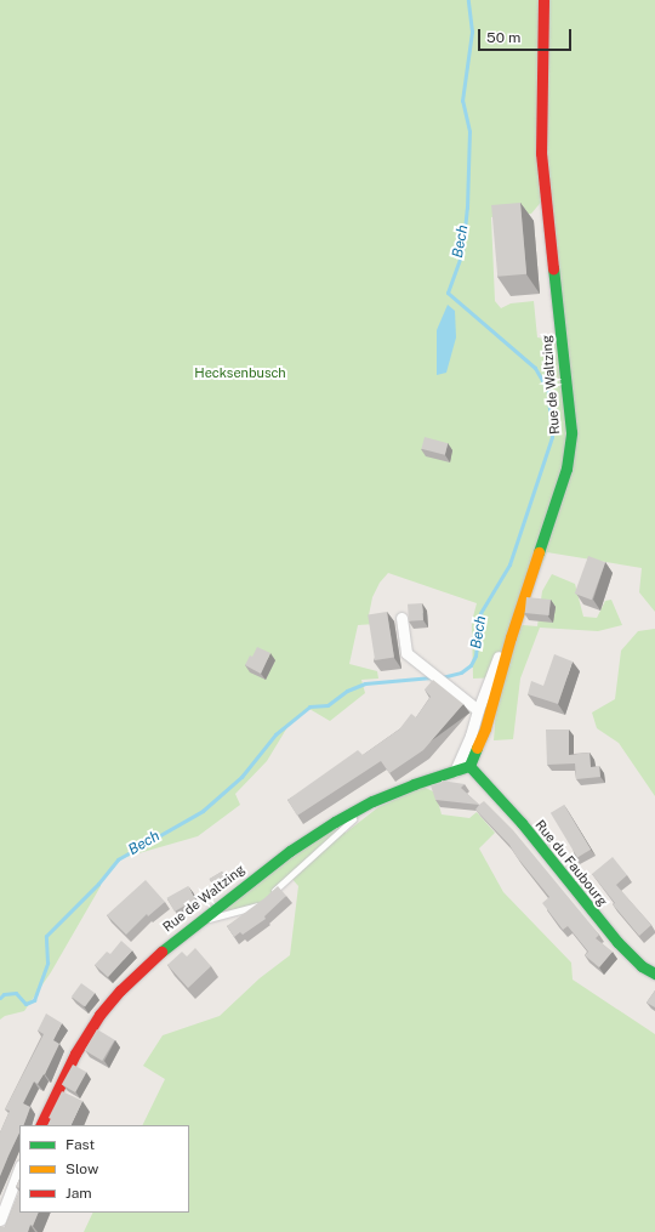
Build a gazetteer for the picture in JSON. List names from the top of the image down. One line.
{"streets":{"street":["Rue de Waltzing","Rue du Faubourg"]},"crossings":[["Rue de Waltzing","Rue du Faubourg"]],"water":["Bech"],"parks":["Hecksenbusch"],"legend":["Fast","Slow","Jam"],"scale_bar":"50 m"}
